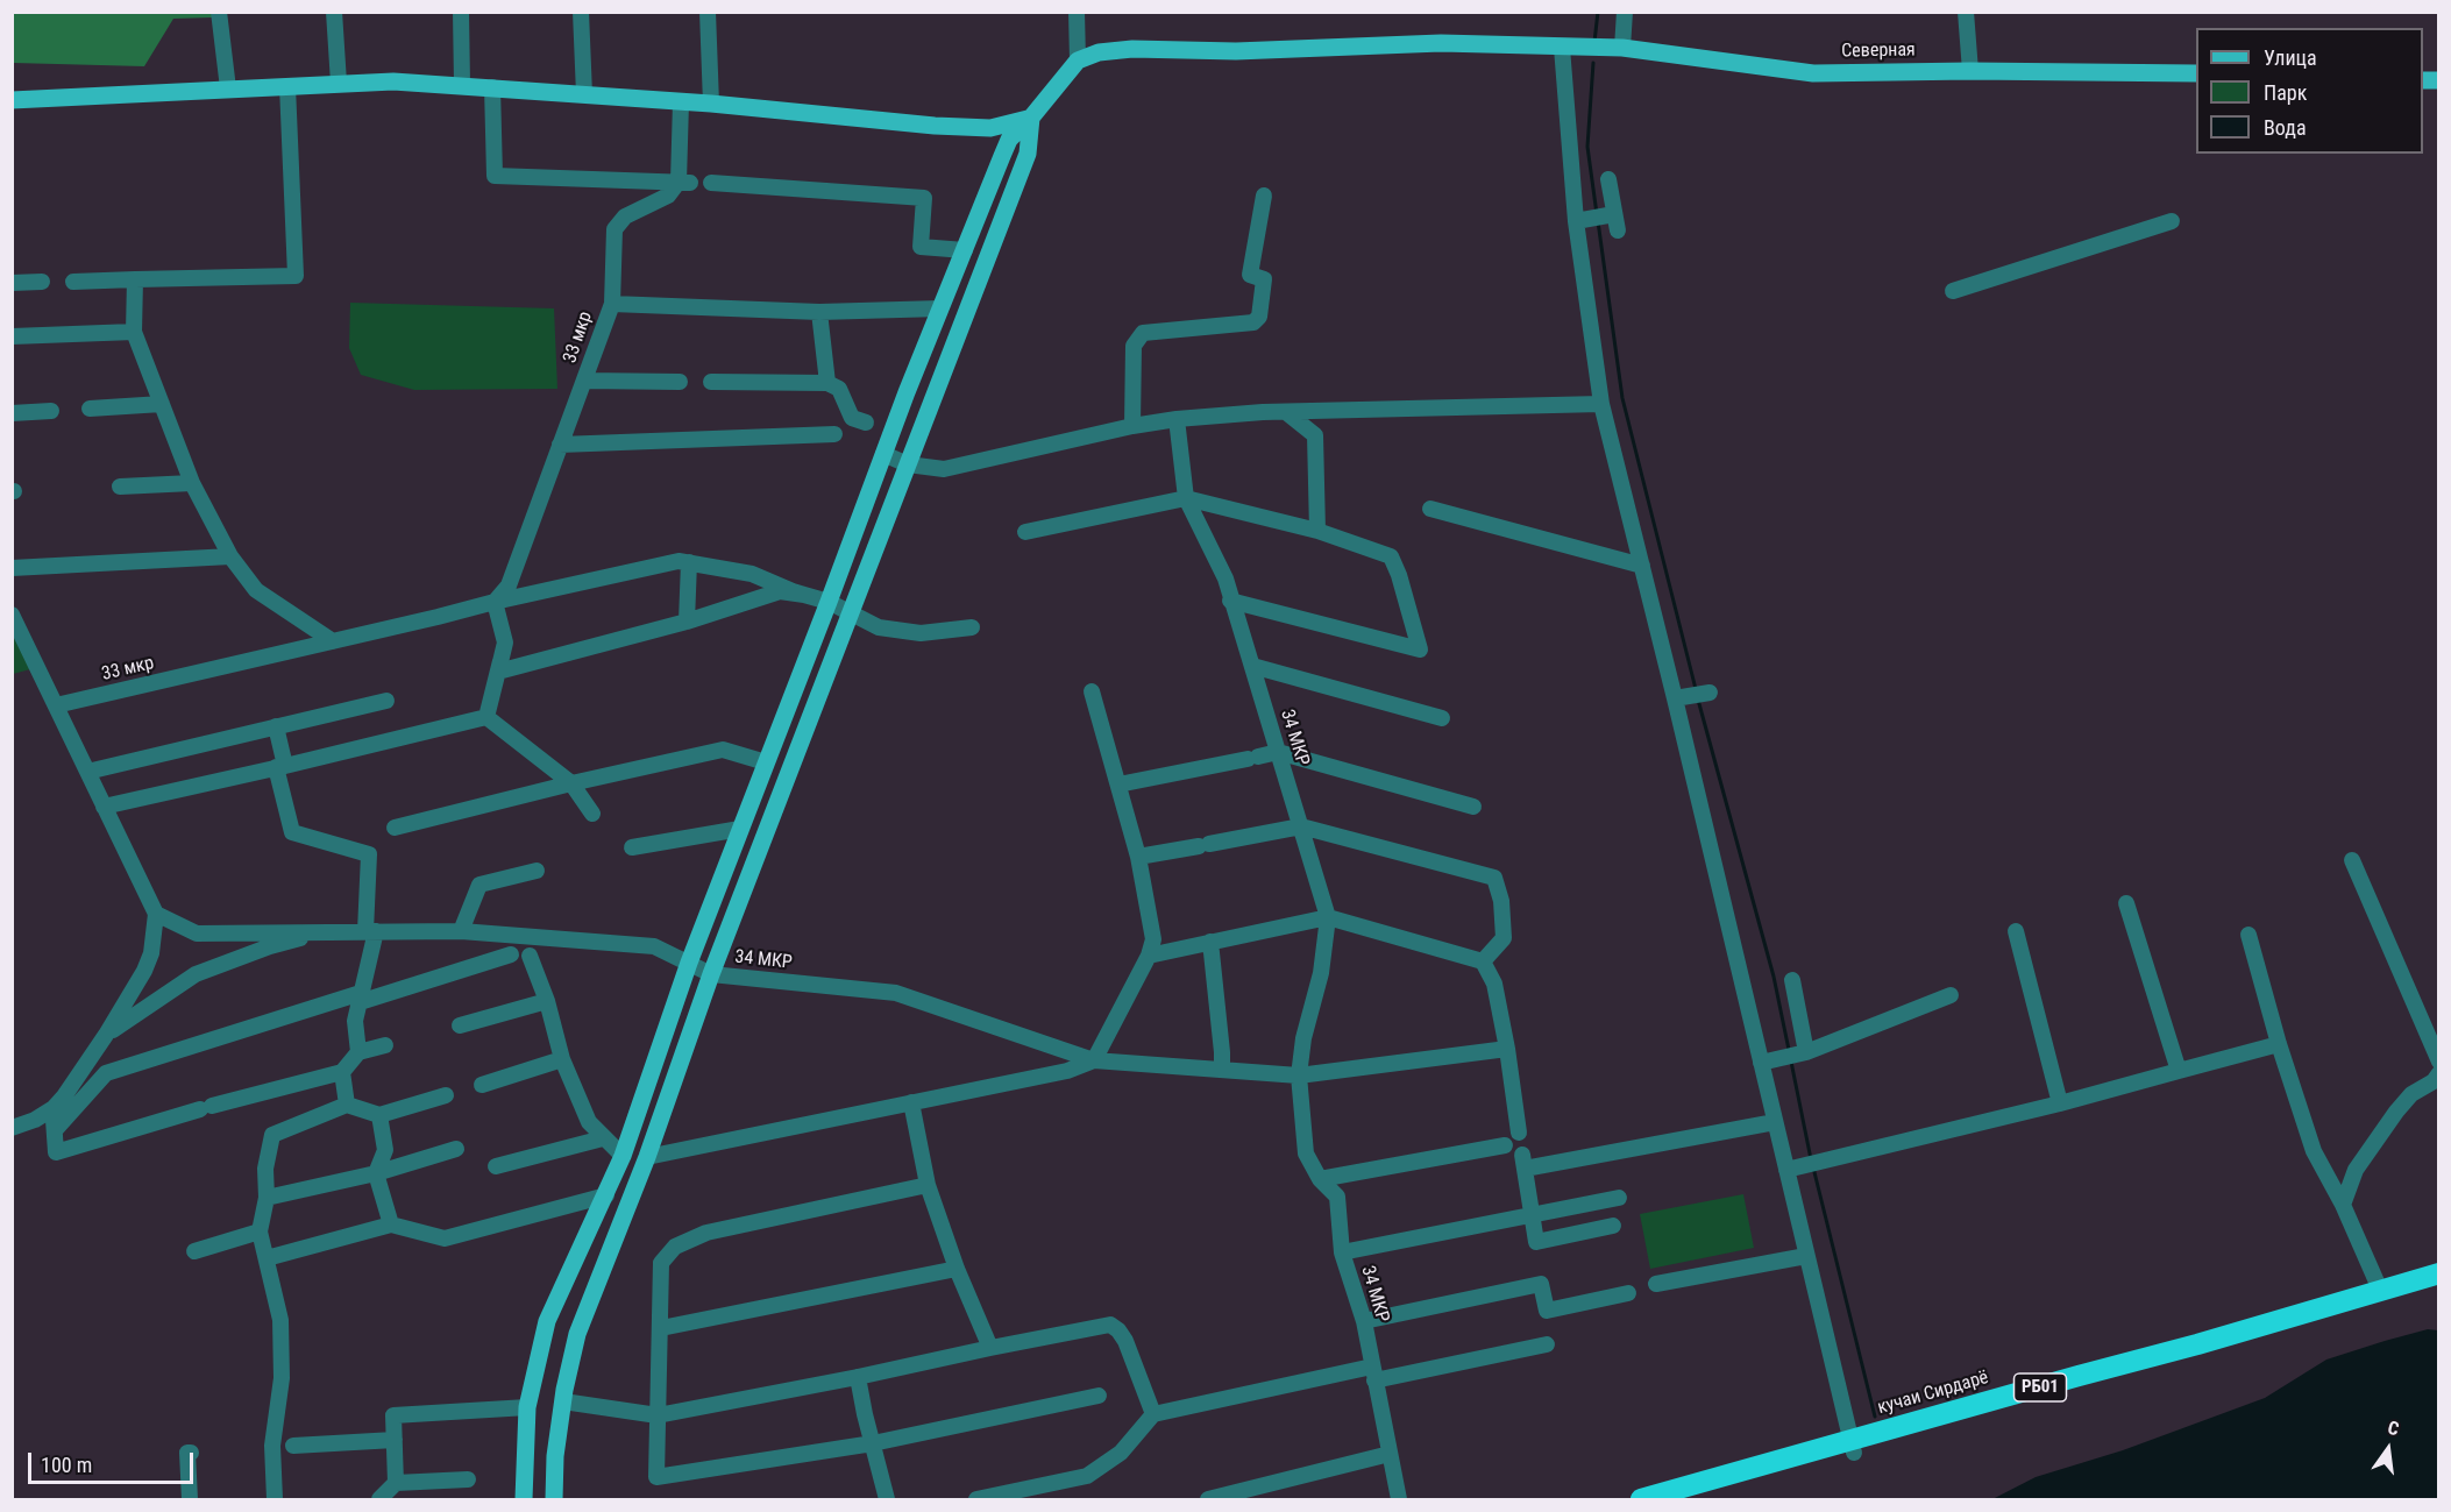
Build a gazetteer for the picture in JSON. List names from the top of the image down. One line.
{"streets":{"highway":["РБ01"],"main road":["Северная"],"street":["33 мкр","34 МКР"]},"legend":["Улица","Парк","Вода"],"scale_bar":"100 m","north":"top"}
